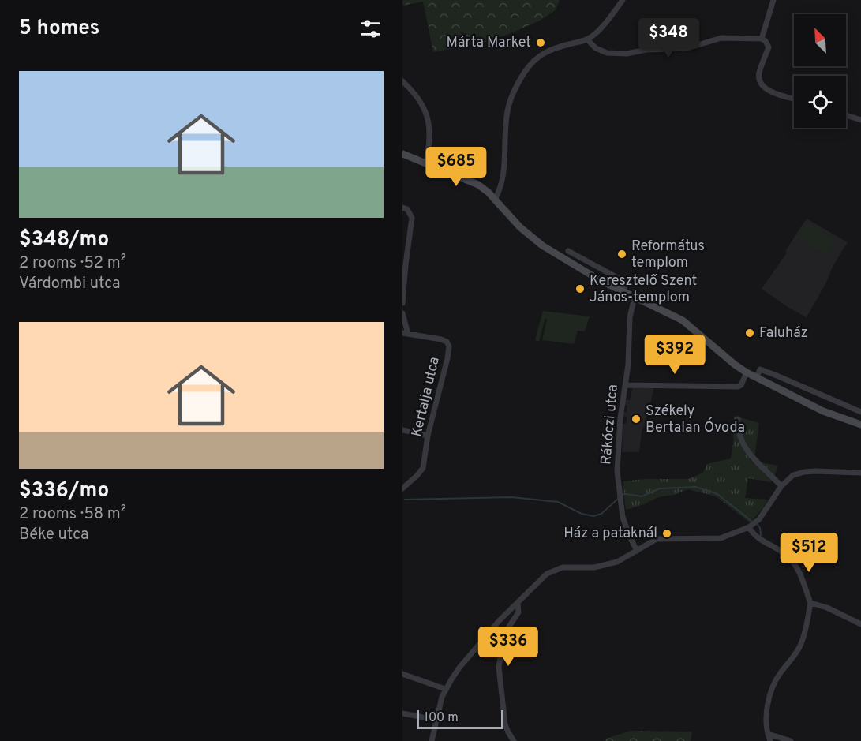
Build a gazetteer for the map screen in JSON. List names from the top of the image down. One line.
{"streets":{"street":["Kertalja utca","Rákóczi utca"]},"places":["Márta Market","Református templom","Keresztelő Szent János-templom","Faluház","Székely Bertalan Óvoda","Ház a pataknál"],"scale_bar":"100 m","north":"top left","page":{"heading":"5 homes","price":["$348","$685","$392","$512","$336"],"list":[{"name":"$348/mo","note":"2 rooms · 52 m² · Várdombi utca"},{"name":"$336/mo","note":"2 rooms · 58 m² · Béke utca"}],"scale":"100 m"}}
